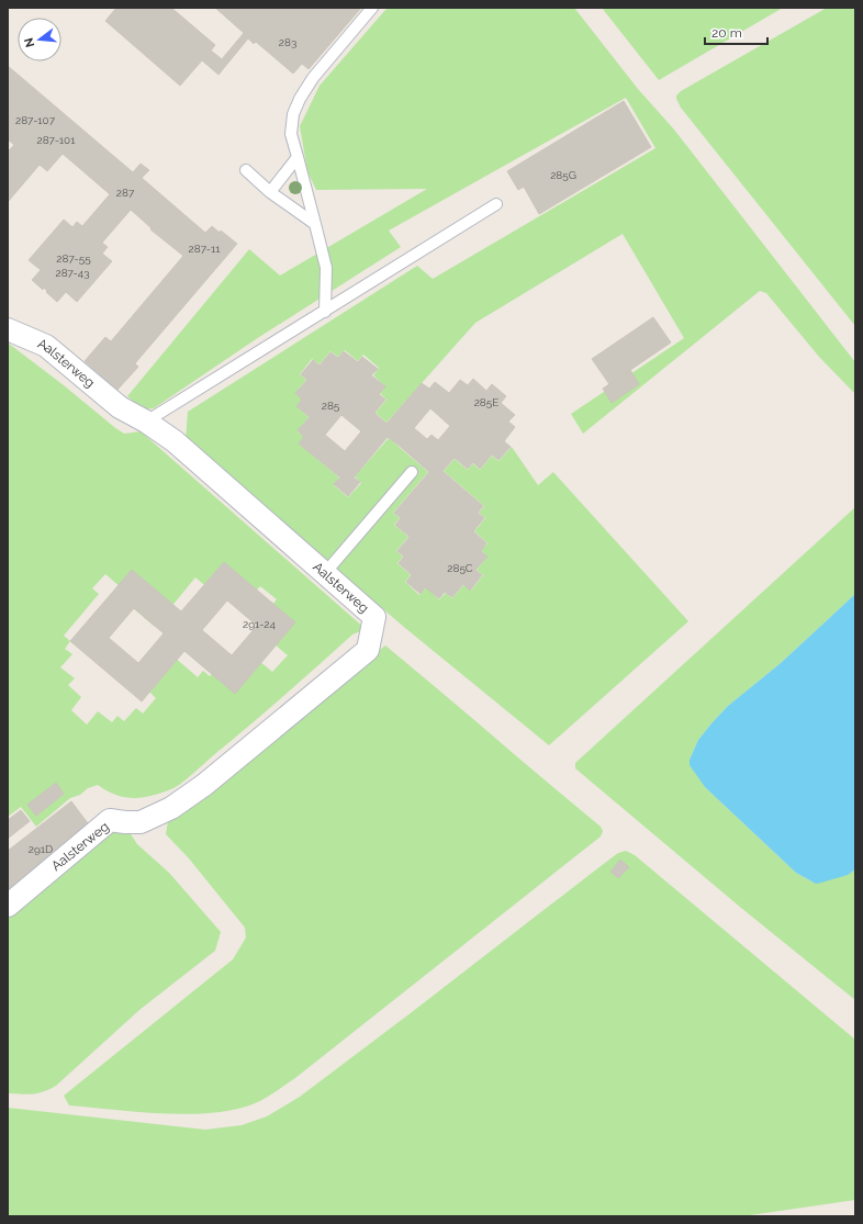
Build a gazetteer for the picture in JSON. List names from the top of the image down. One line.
{"streets":{"street":["Aalsterweg"]},"house_numbers":["283","287-107","287-101","285G","287","287-11","287-55","287-43","285E","285","285C","291-24","291D"],"scale_bar":"20 m","north":"left"}
